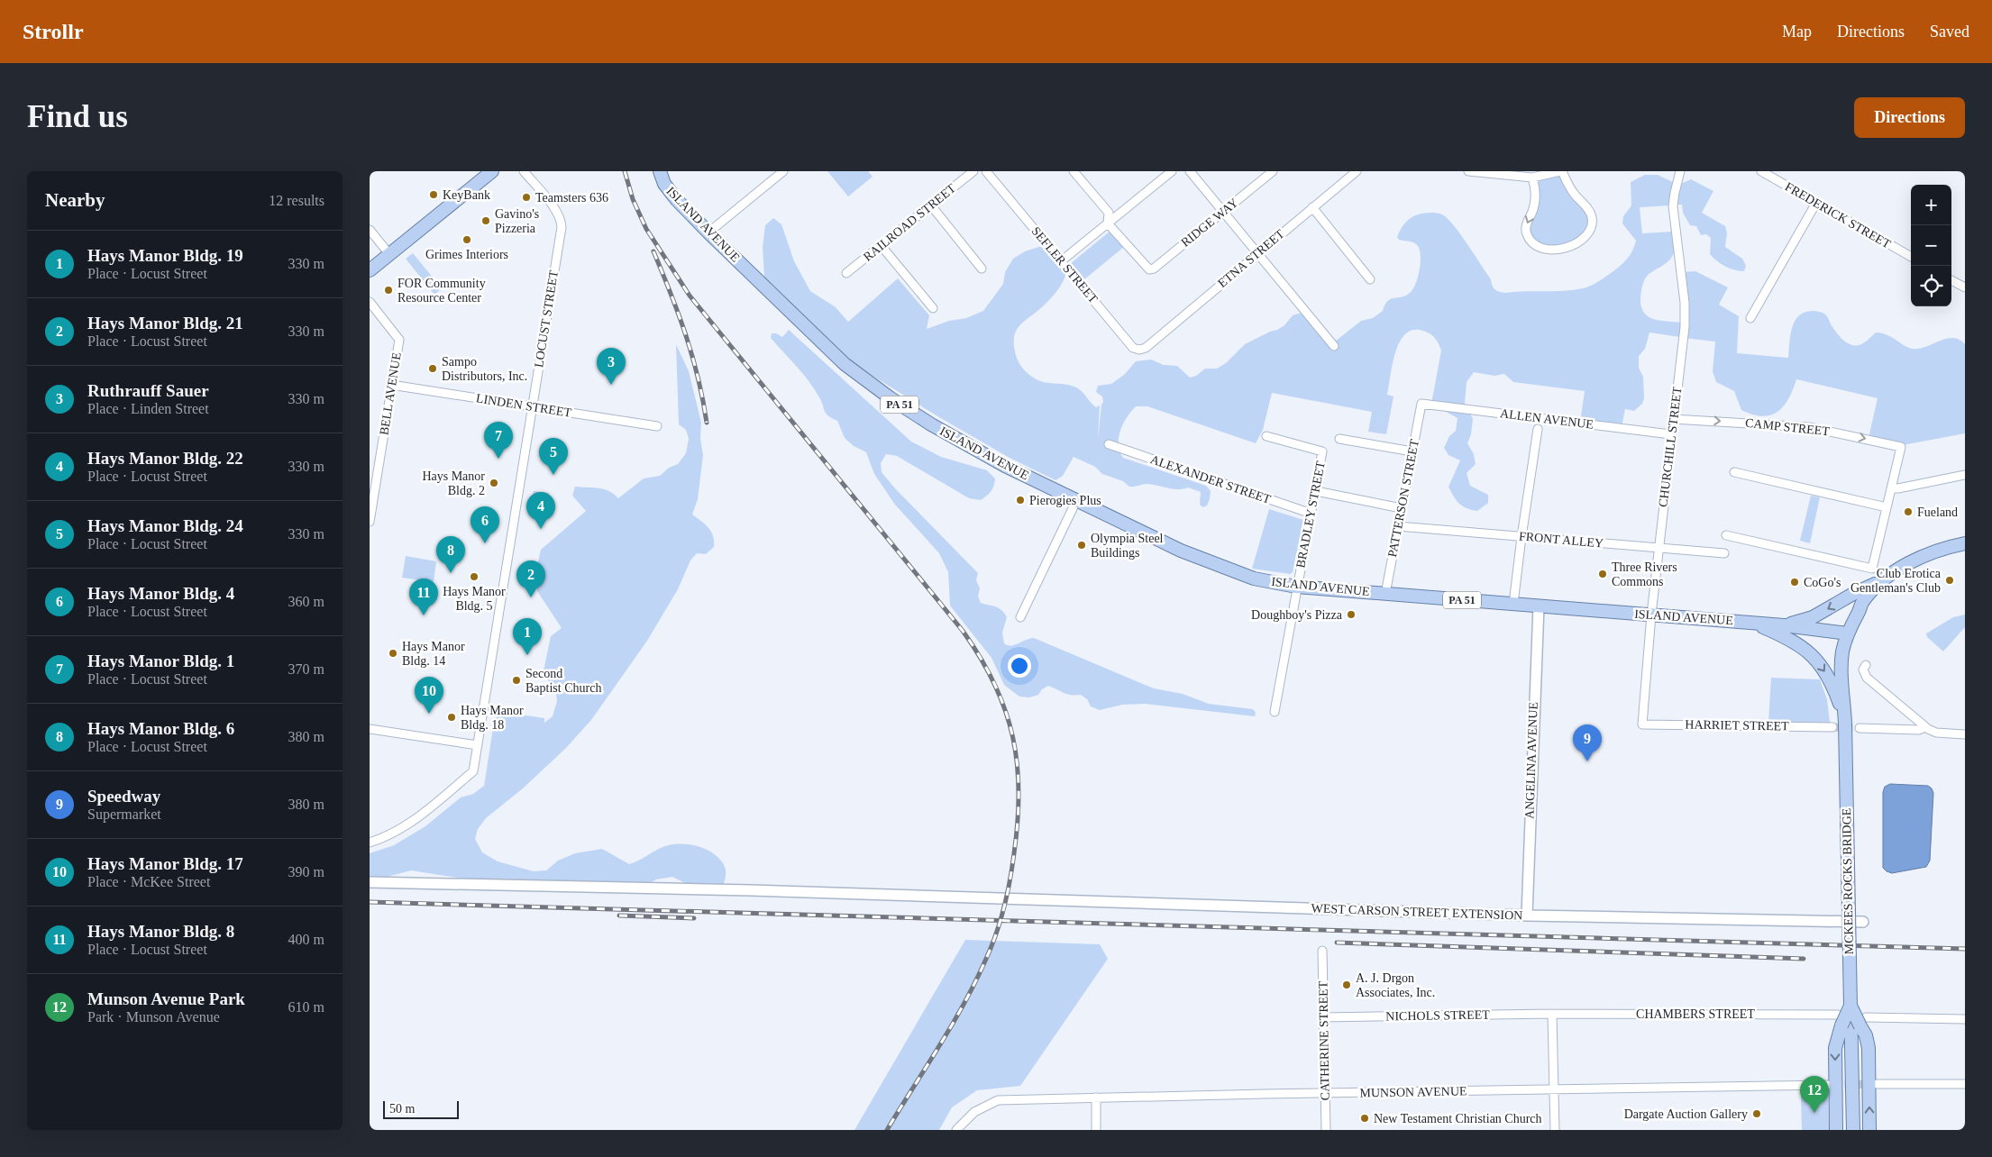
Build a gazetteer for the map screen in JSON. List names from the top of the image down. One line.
{"streets":{"main road":["ISLAND AVENUE","PA 51","MCKEES ROCKS BRIDGE"],"street":["FREDERICK STREET","RAILROAD STREET","RIDGE WAY","ETNA STREET","SEFLER STREET","LOCUST STREET","BELL AVENUE","LINDEN STREET","ALLEN AVENUE","CAMP STREET","CHURCHILL STREET","ALEXANDER STREET","PATTERSON STREET","BRADLEY STREET","FRONT ALLEY","HARRIET STREET","ANGELINA AVENUE","WEST CARSON STREET EXTENSION","CHAMBERS STREET","NICHOLS STREET","CATHERINE STREET","MUNSON AVENUE"]},"crossings":[["ISLAND AVENUE","CHURCHILL STREET"],["ISLAND AVENUE","PATTERSON STREET"],["ISLAND AVENUE","BRADLEY STREET"],["ISLAND AVENUE","ANGELINA AVENUE"],["ISLAND AVENUE","MCKEES ROCKS BRIDGE"],["ETNA STREET","SEFLER STREET"],["LOCUST STREET","LINDEN STREET"],["BELL AVENUE","LINDEN STREET"],["ALLEN AVENUE","CHURCHILL STREET"],["ALLEN AVENUE","PATTERSON STREET"],["CAMP STREET","CHURCHILL STREET"],["CHURCHILL STREET","FRONT ALLEY"],["CHURCHILL STREET","HARRIET STREET"],["ALEXANDER STREET","BRADLEY STREET"],["PATTERSON STREET","FRONT ALLEY"],["ANGELINA AVENUE","WEST CARSON STREET EXTENSION"],["CHAMBERS STREET","NICHOLS STREET"],["NICHOLS STREET","CATHERINE STREET"],["CATHERINE STREET","MUNSON AVENUE"]],"places":["KeyBank","Teamsters 636","Gavino's Pizzeria","Grimes Interiors","FOR Community Resource Center","Sampo Distributors, Inc.","Hays Manor Bldg. 2","Pierogies Plus","Fueland","Olympia Steel Buildings","Three Rivers Commons","Hays Manor Bldg. 5","Club Erotica Gentleman's Club","CoGo's","Doughboy's Pizza","Hays Manor Bldg. 14","Second Baptist Church","Hays Manor Bldg. 18","A. J. Drgon Associates, Inc.","Dargate Auction Gallery","New Testament Christian Church"],"scale_bar":"50 m","page":{"header":"Strollr","nav":["Map","Directions","Saved"],"buttons":"Directions","title":"Find us","heading":["Nearby","12 results"],"map_buttons":["+","−"],"list":[{"mark":"1","name":"Hays Manor Bldg. 19","note":"Place · Locust Street","value":"330 m"},{"mark":"2","name":"Hays Manor Bldg. 21","note":"Place · Locust Street","value":"330 m"},{"mark":"3","name":"Ruthrauff Sauer","note":"Place · Linden Street","value":"330 m"},{"mark":"4","name":"Hays Manor Bldg. 22","note":"Place · Locust Street","value":"330 m"},{"mark":"5","name":"Hays Manor Bldg. 24","note":"Place · Locust Street","value":"330 m"},{"mark":"6","name":"Hays Manor Bldg. 4","note":"Place · Locust Street","value":"360 m"},{"mark":"7","name":"Hays Manor Bldg. 1","note":"Place · Locust Street","value":"370 m"},{"mark":"8","name":"Hays Manor Bldg. 6","note":"Place · Locust Street","value":"380 m"},{"mark":"9","name":"Speedway","note":"Supermarket","value":"380 m"},{"mark":"10","name":"Hays Manor Bldg. 17","note":"Place · McKee Street","value":"390 m"},{"mark":"11","name":"Hays Manor Bldg. 8","note":"Place · Locust Street","value":"400 m"},{"mark":"12","name":"Munson Avenue Park","note":"Park · Munson Avenue","value":"610 m"}],"pins":["3","7","5","4","6","8","2","11","1","10","9","12"],"scale":"50 m"}}
